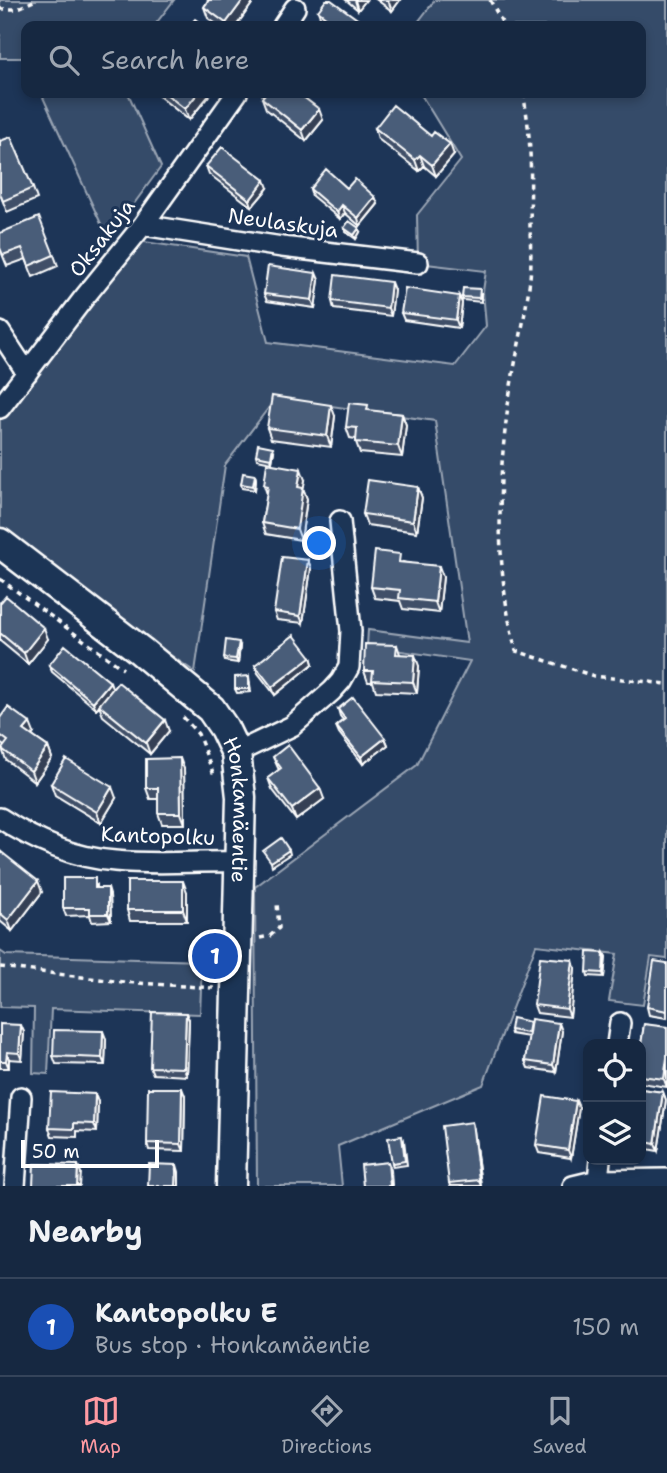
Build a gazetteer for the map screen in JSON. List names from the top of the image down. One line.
{"streets":{"street":["Neulaskuja","Oksakuja","Honkamäentie","Kantopolku"]},"crossings":[["Neulaskuja","Oksakuja"],["Honkamäentie","Kantopolku"]],"scale_bar":"50 m","page":{"search":"Search here","pins":"1","scale":"50 m","heading":"Nearby","list":[{"mark":"1","name":"Kantopolku E","note":"Bus stop · Honkamäentie","value":"150 m"}],"nav":["Map","Directions","Saved"]}}
